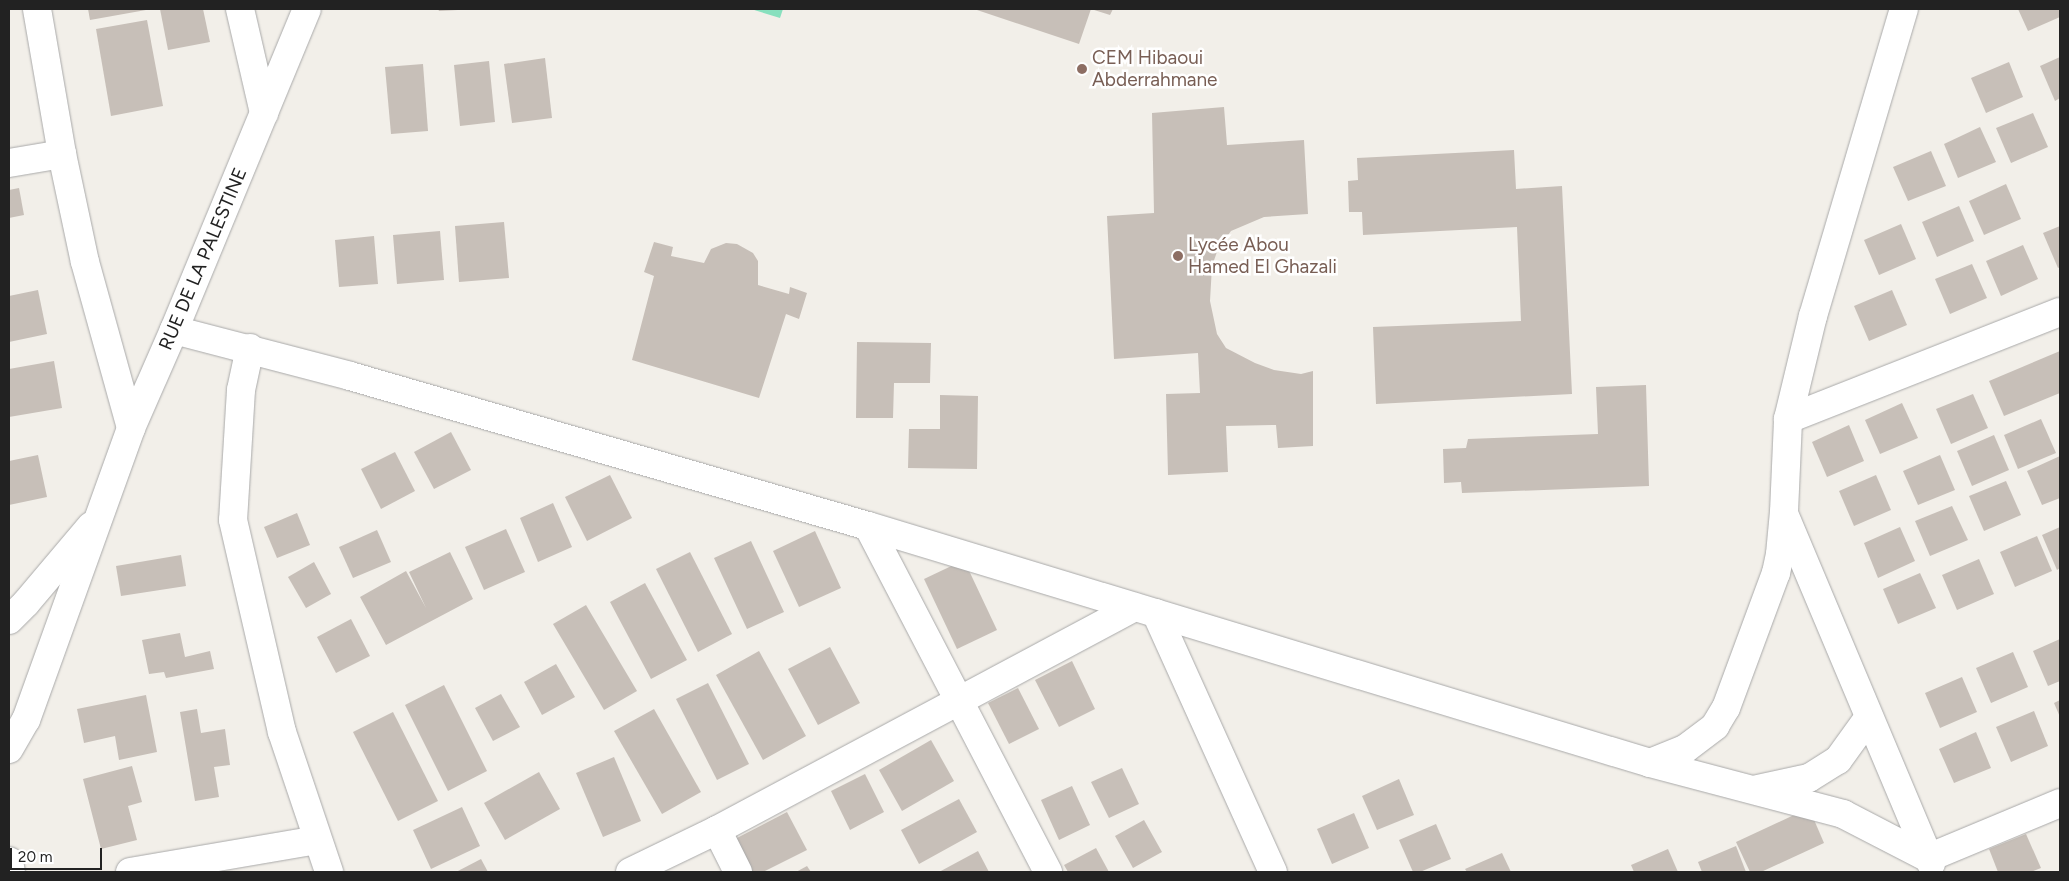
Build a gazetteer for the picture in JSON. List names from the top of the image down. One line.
{"streets":{"street":["RUE DE LA PALESTINE"]},"places":["CEM Hibaoui Abderrahmane","Lycée Abou Hamed El Ghazali"],"scale_bar":"20 m"}
